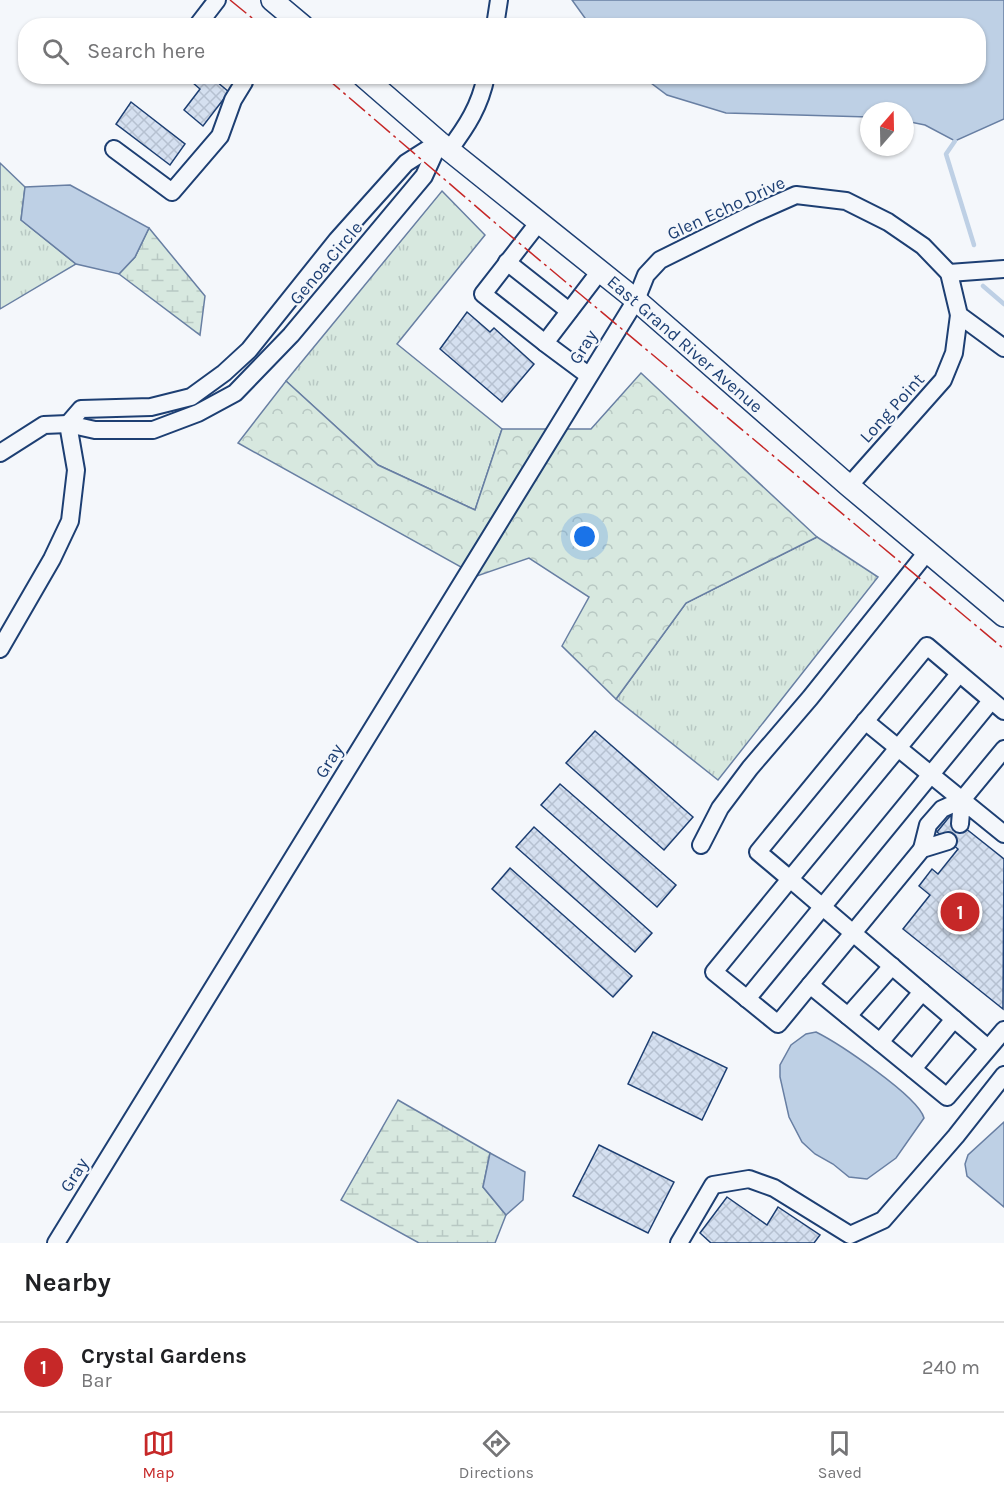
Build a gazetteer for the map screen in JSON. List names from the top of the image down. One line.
{"streets":{"main road":["East Grand River Avenue"],"street":["Glen Echo Drive","Genoa Circle","Gray","Long Point"]},"crossings":[["Glen Echo Drive","East Grand River Avenue"],["Glen Echo Drive","Gray"],["Genoa Circle","East Grand River Avenue"],["East Grand River Avenue","Gray"],["East Grand River Avenue","Long Point"]],"north":"top","page":{"search":"Search here","pins":"1","heading":"Nearby","list":[{"mark":"1","name":"Crystal Gardens","note":"Bar","value":"240 m"}],"nav":["Map","Directions","Saved"]}}
